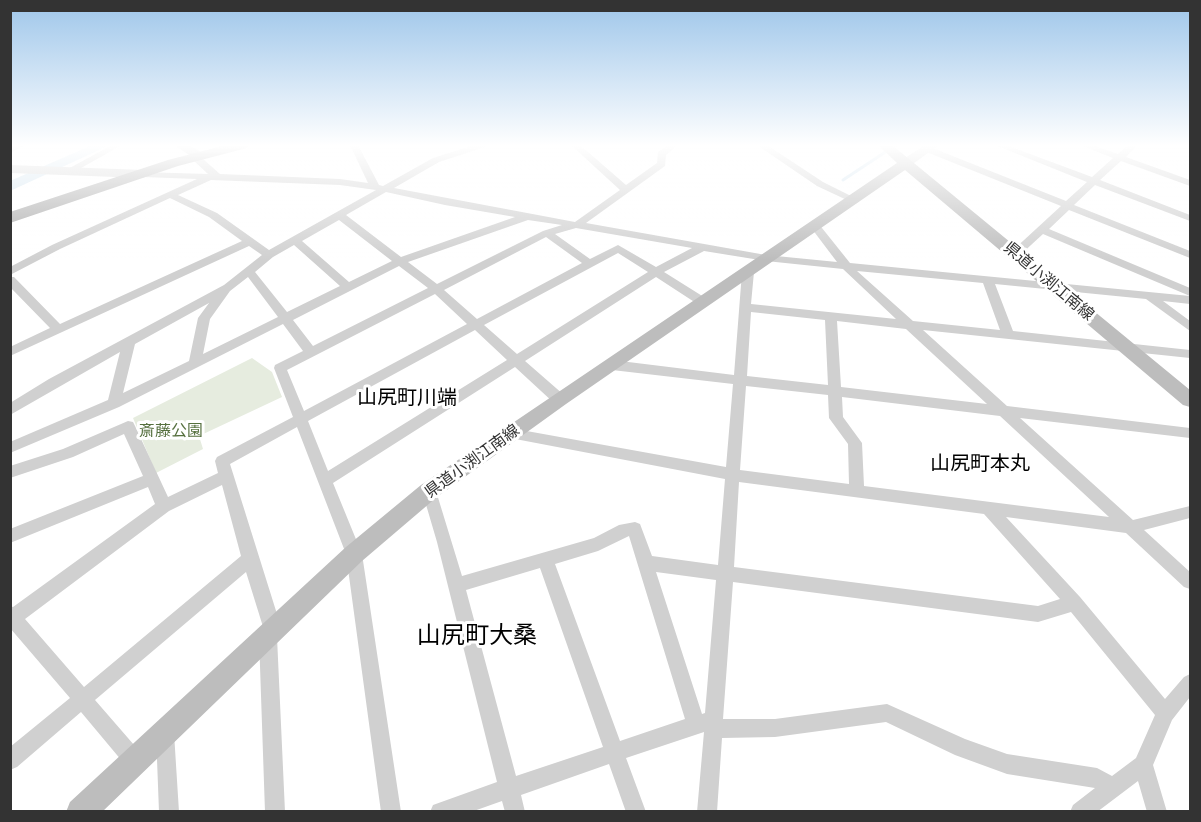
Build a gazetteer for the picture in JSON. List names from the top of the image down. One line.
{"streets":{"main road":["県道小渕江南線"]},"districts":["山尻町川端","山尻町本丸","山尻町大桑"],"parks":["斎藤公園"]}
